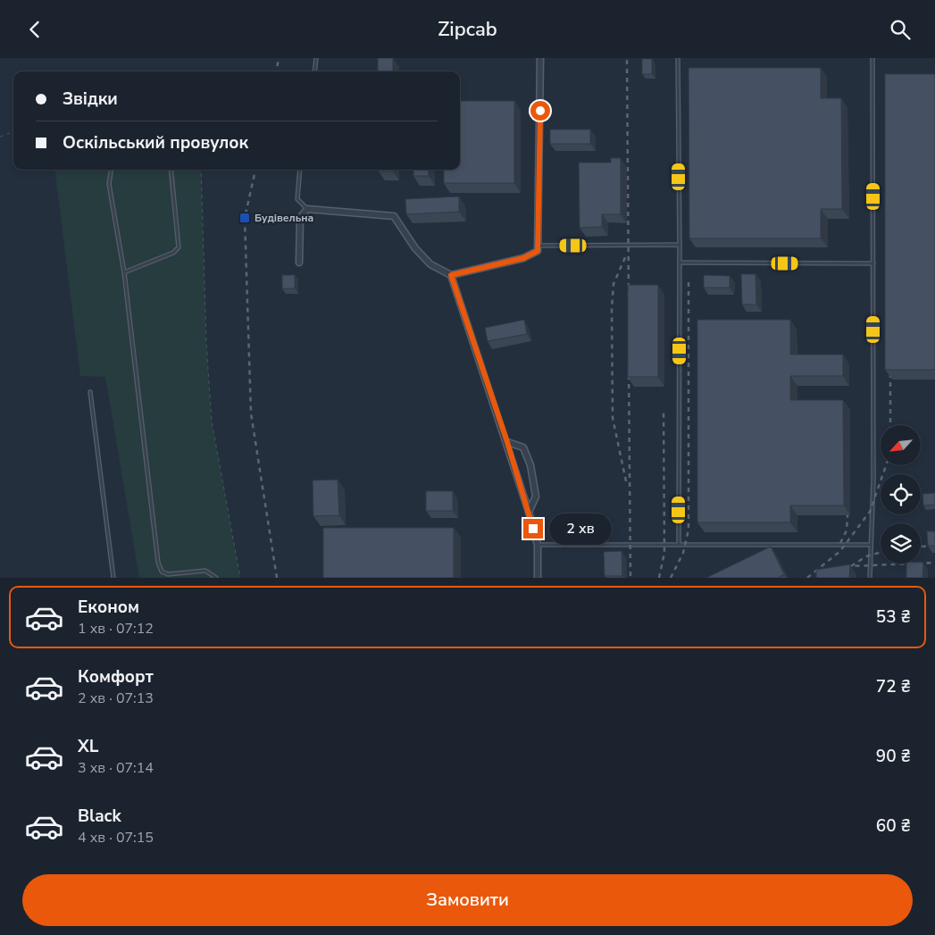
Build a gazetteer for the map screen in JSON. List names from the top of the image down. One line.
{"places":{"transit":["Будівельна"]},"north":"bottom left","page":{"header":"Zipcab","banner":["Звідки","Оскільський провулок"],"bubble":"2 хв","list":[{"name":"Економ","note":"1 хв · 07:12","value":"53 ₴"},{"name":"Комфорт","note":"2 хв · 07:13","value":"72 ₴"},{"name":"XL","note":"3 хв · 07:14","value":"90 ₴"},{"name":"Black","note":"4 хв · 07:15","value":"60 ₴"}],"buttons":"Замовити"}}
